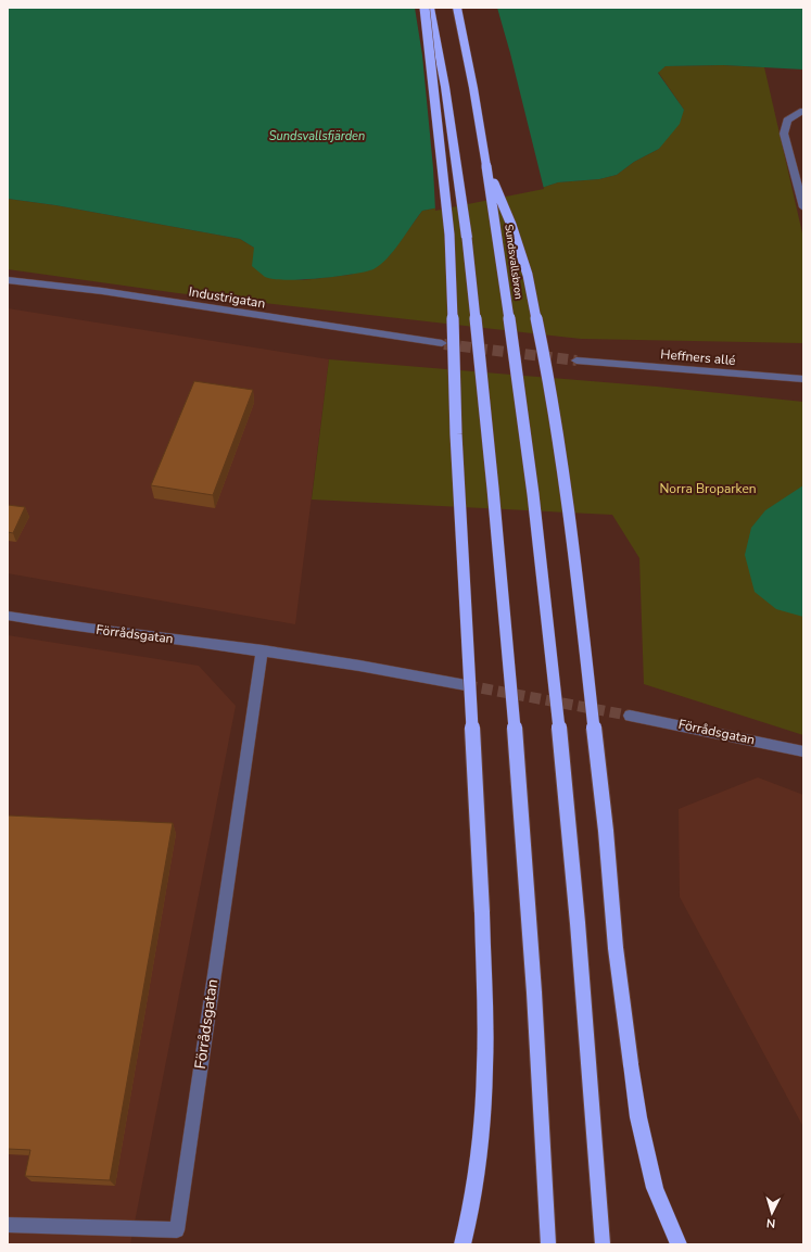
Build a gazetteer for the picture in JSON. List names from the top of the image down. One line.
{"streets":{"highway":["Sundsvallsbron"],"street":["Industrigatan","Heffners allé","Förrådsgatan"]},"water":["Sundsvallsfjärden"],"parks":["Norra Broparken"],"north":"bottom"}
